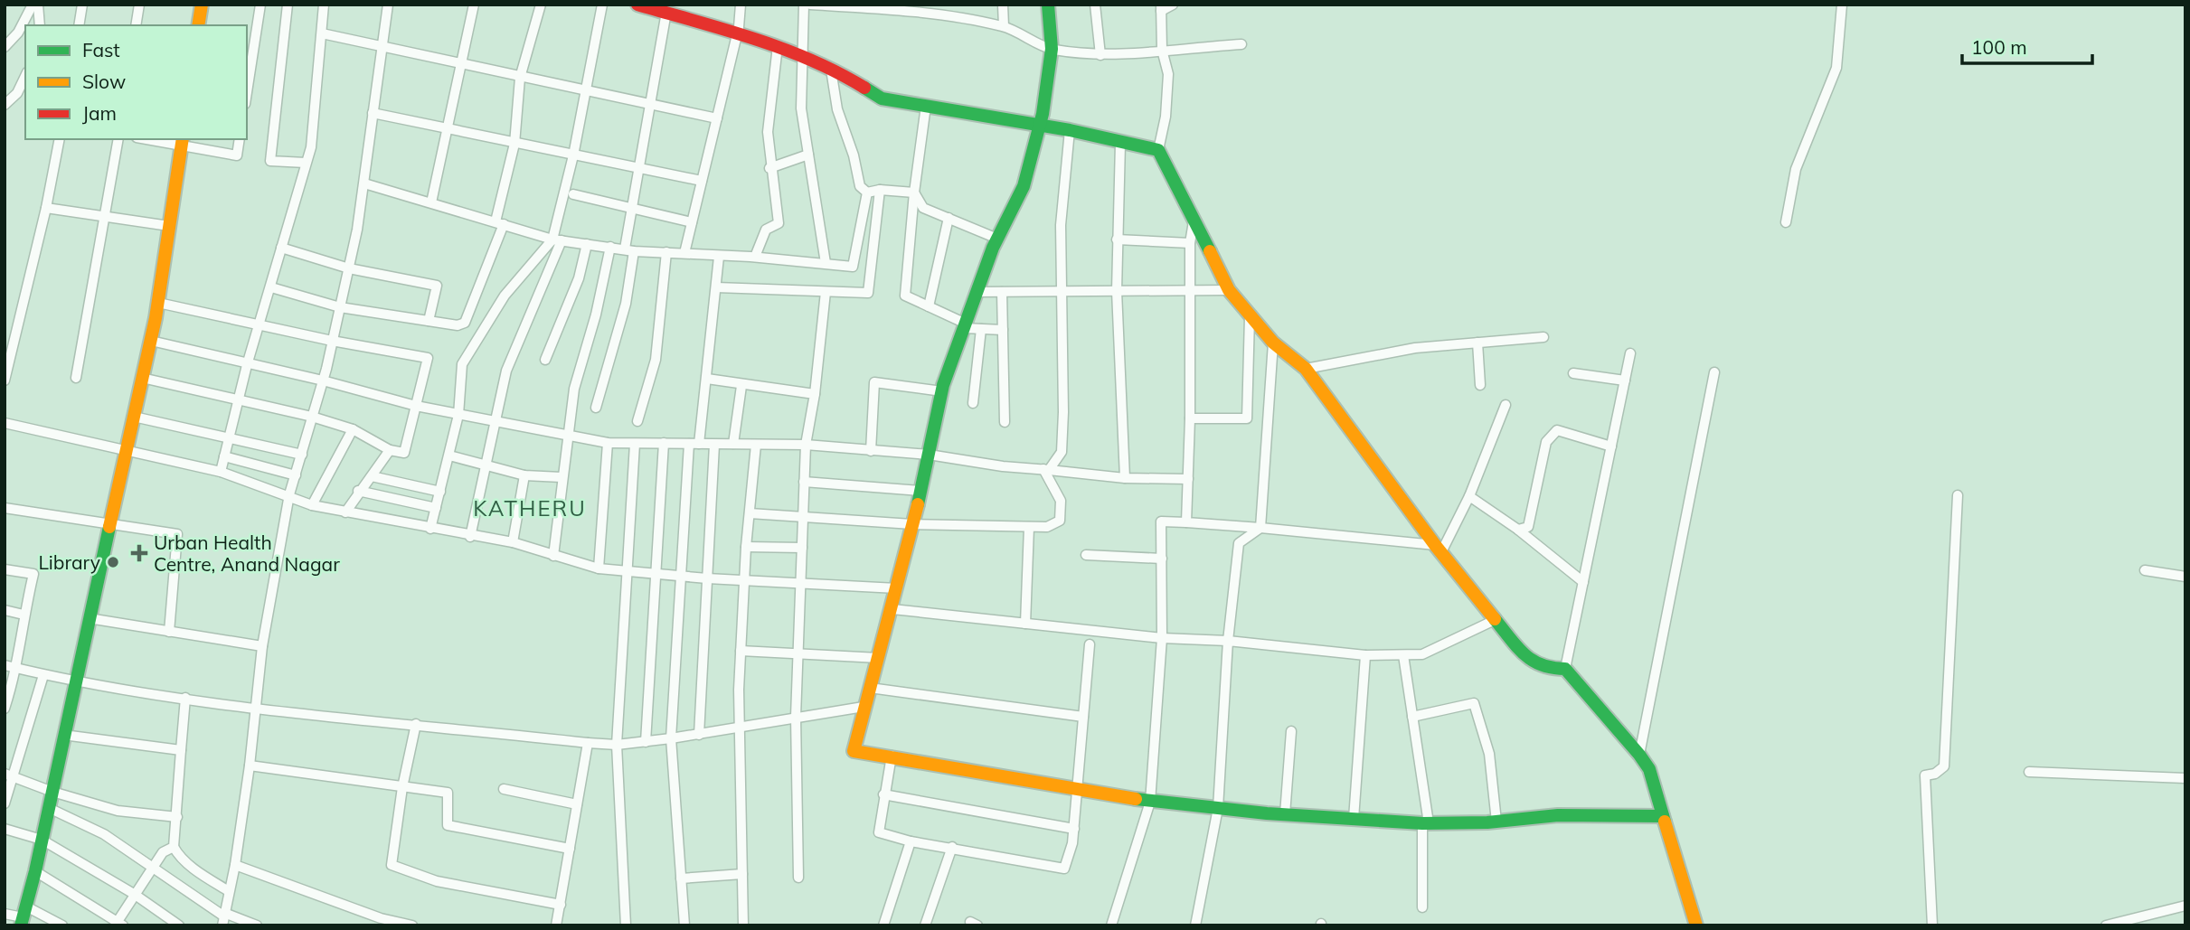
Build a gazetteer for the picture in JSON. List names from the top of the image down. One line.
{"districts":["KATHERU"],"places":{"health":["Urban Health Centre, Anand Nagar"],"other":["Library"]},"legend":["Fast","Slow","Jam"],"scale_bar":"100 m"}
